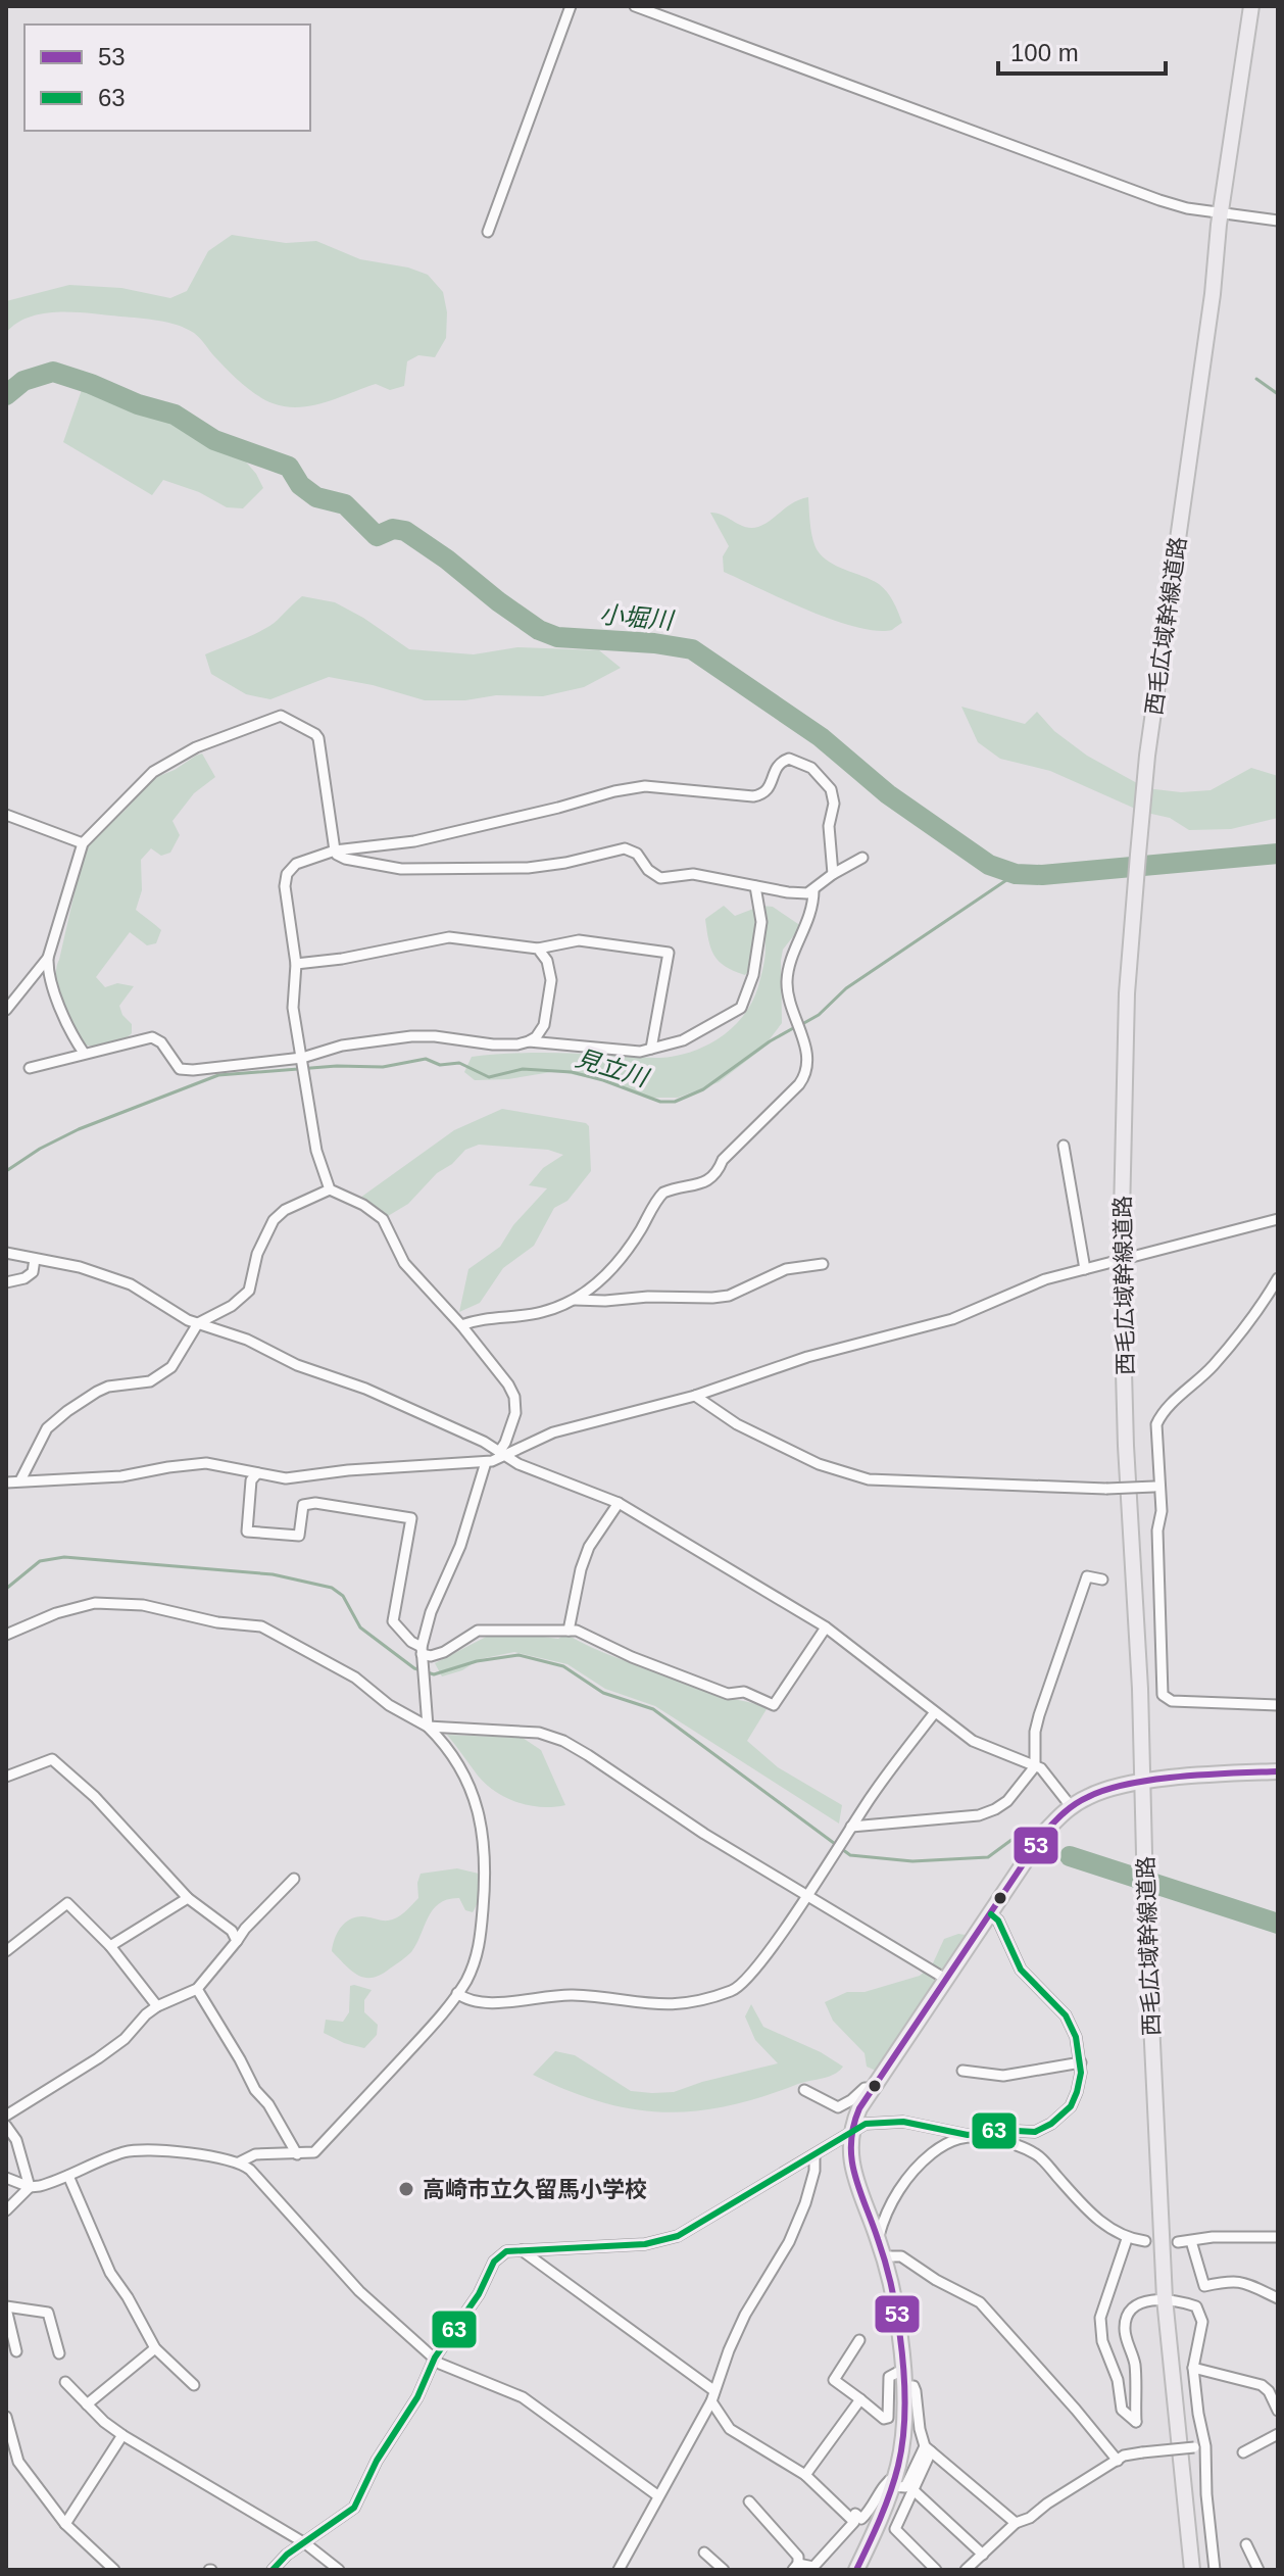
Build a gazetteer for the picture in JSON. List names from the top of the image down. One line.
{"streets":{"main road":["西毛広域幹線道路"]},"water":["小堀川","見立川"],"places":["高崎市立久留馬小学校"],"lines":["transit line 53","transit line 63"],"legend":["53","63"],"scale_bar":"100 m"}
